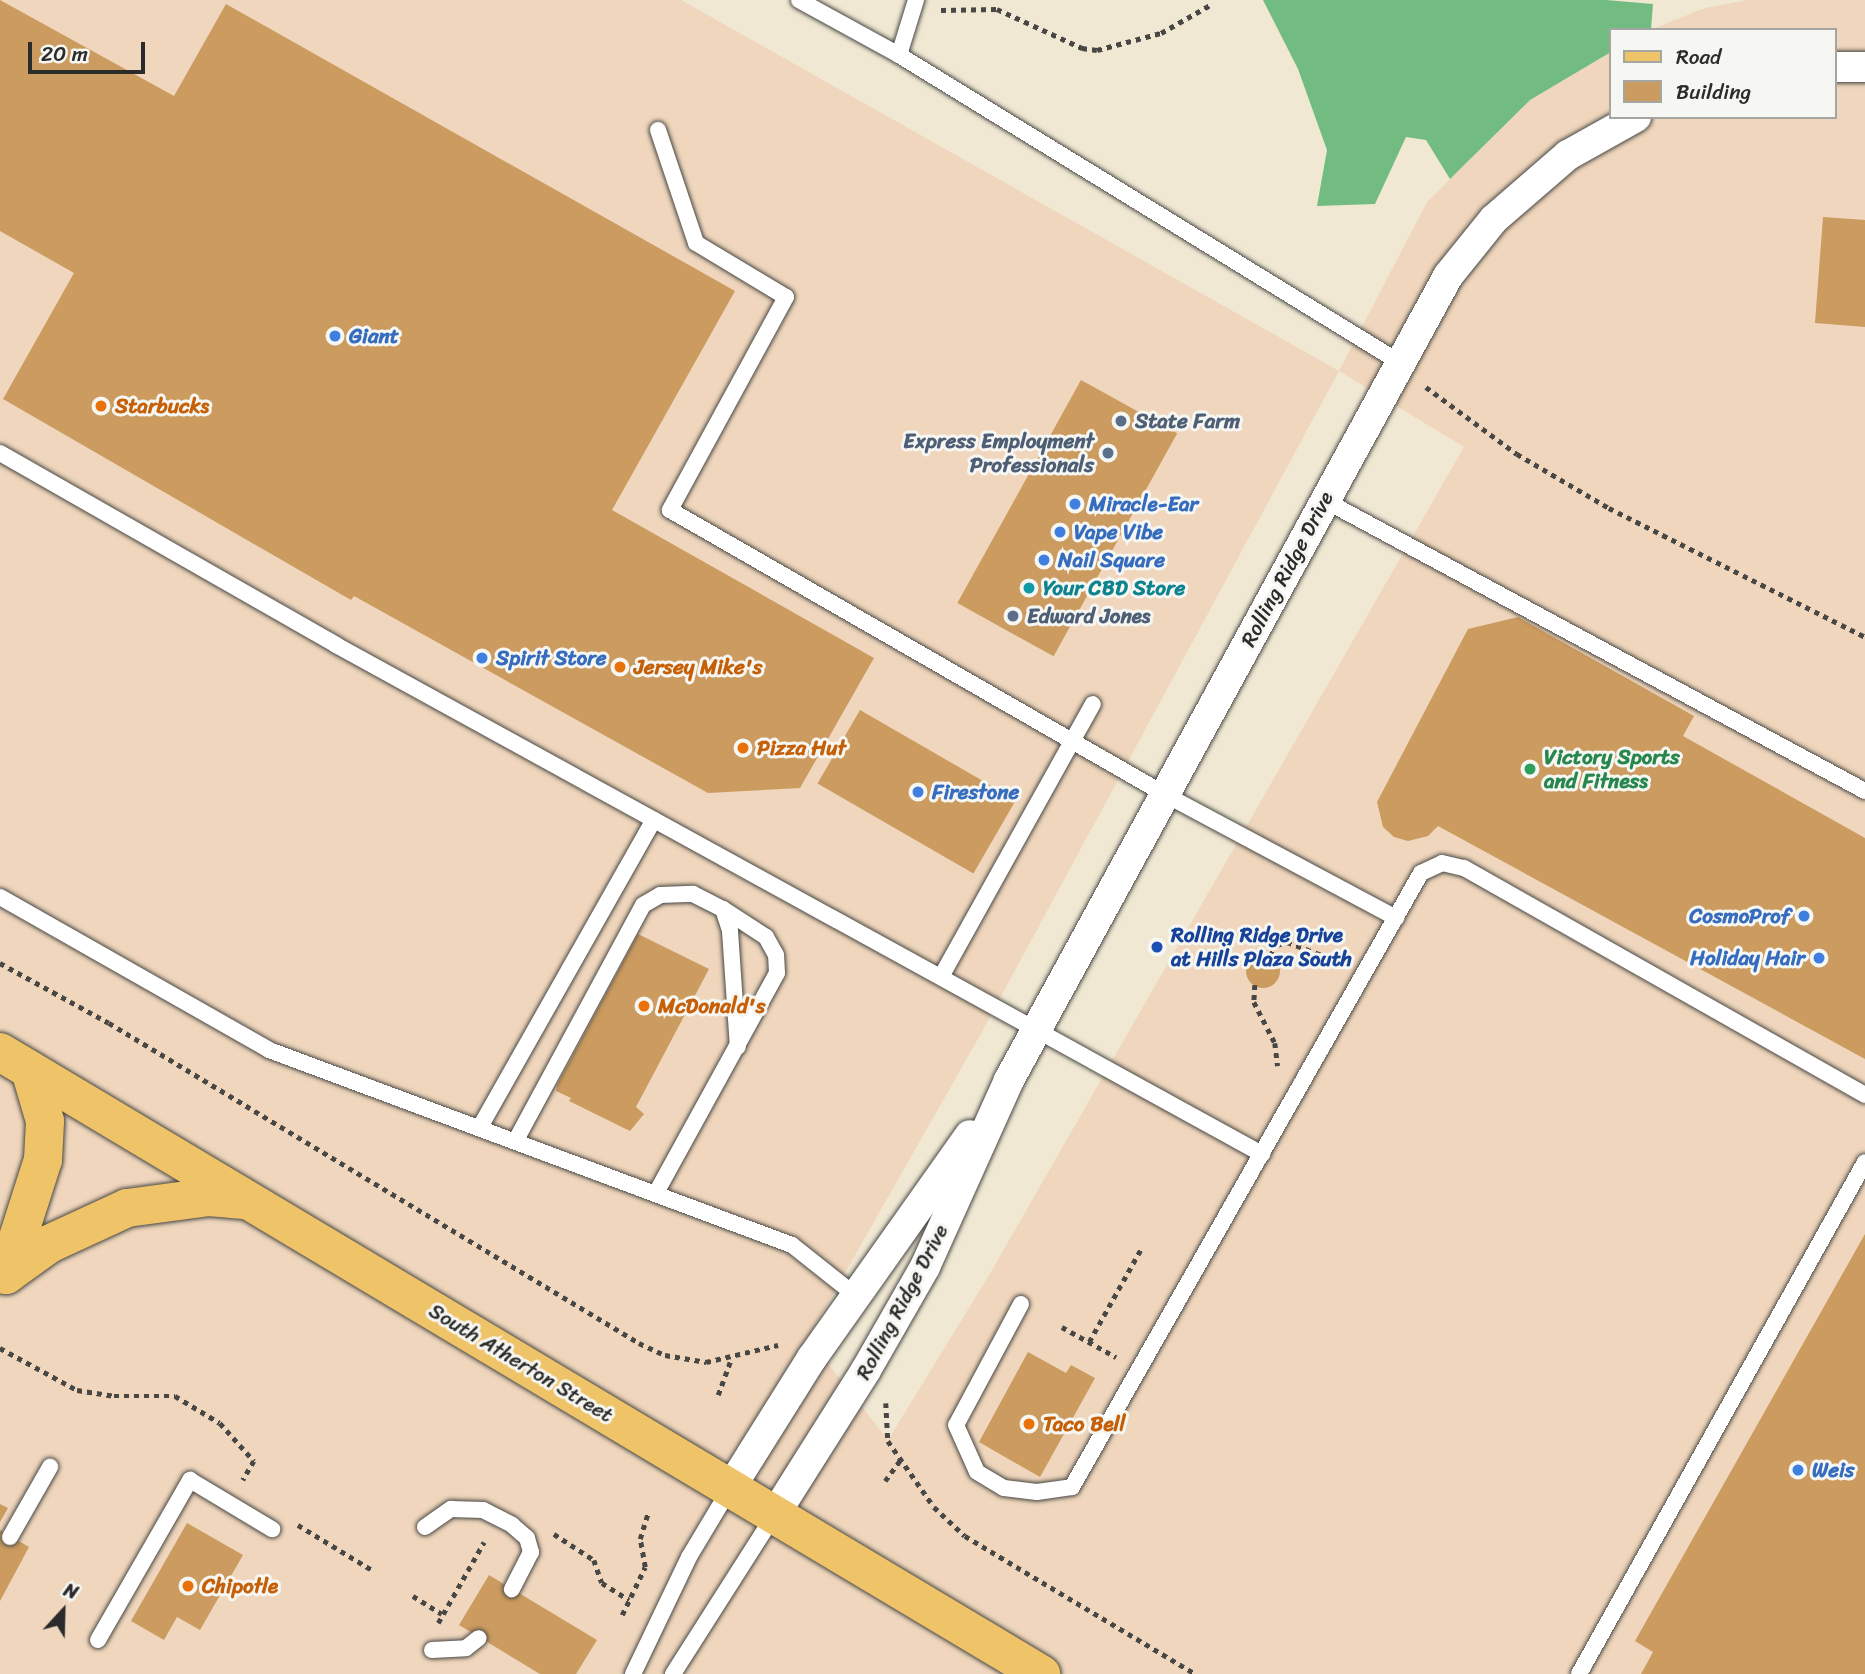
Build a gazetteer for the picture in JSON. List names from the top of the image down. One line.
{"streets":{"main road":["South Atherton Street"],"street":["Rolling Ridge Drive"]},"crossings":[["Rolling Ridge Drive","South Atherton Street"]],"places":["Giant","Starbucks","State Farm","Express Employment Professionals","Miracle-Ear","Vape Vibe","Nail Square","Your CBD Store","Edward Jones","Spirit Store","Jersey Mike's","Pizza Hut","Victory Sports and Fitness","Firestone","CosmoProf","Rolling Ridge Drive at Hills Plaza South","Holiday Hair","McDonald's","Taco Bell","Weis","Chipotle"],"legend":["Road","Building"],"scale_bar":"20 m","north":"top"}
